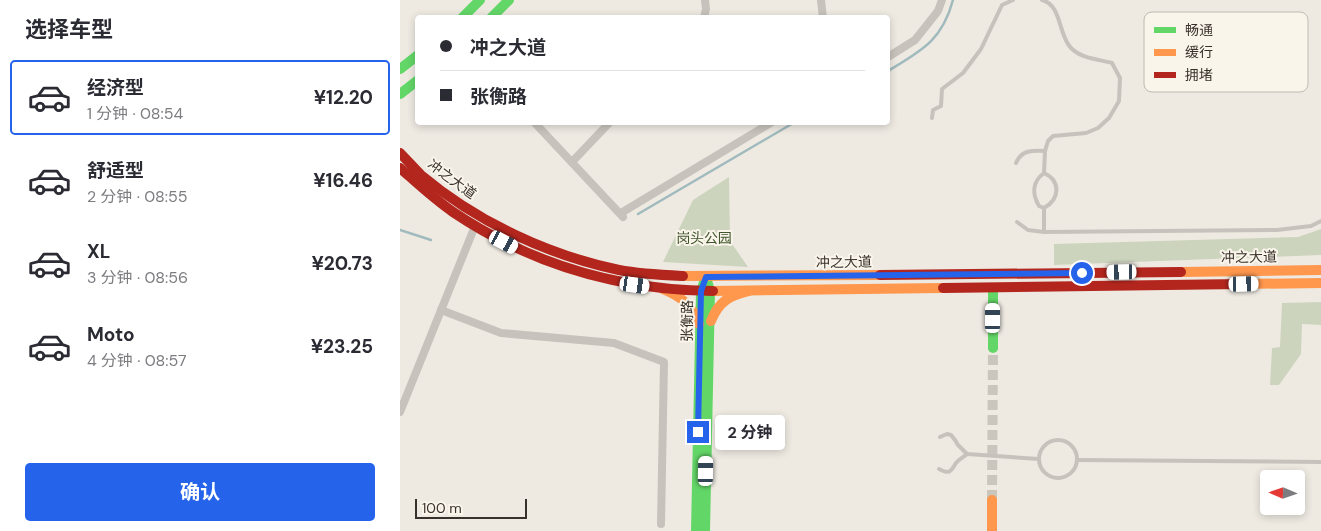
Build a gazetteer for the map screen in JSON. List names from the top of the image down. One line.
{"streets":{"main road":["冲之大道","张衡路"]},"crossings":[["冲之大道","张衡路"]],"parks":["岗头公园"],"legend":["畅通","缓行","拥堵"],"scale_bar":"100 m","north":"left","page":{"heading":"选择车型","banner":["冲之大道","张衡路"],"list":[{"name":"经济型","note":"1 分钟 · 08:54","value":"¥12.20"},{"name":"舒适型","note":"2 分钟 · 08:55","value":"¥16.46"},{"name":"XL","note":"3 分钟 · 08:56","value":"¥20.73"},{"name":"Moto","note":"4 分钟 · 08:57","value":"¥23.25"}],"bubble":"2 分钟","buttons":"确认","scale":"100 m"}}
